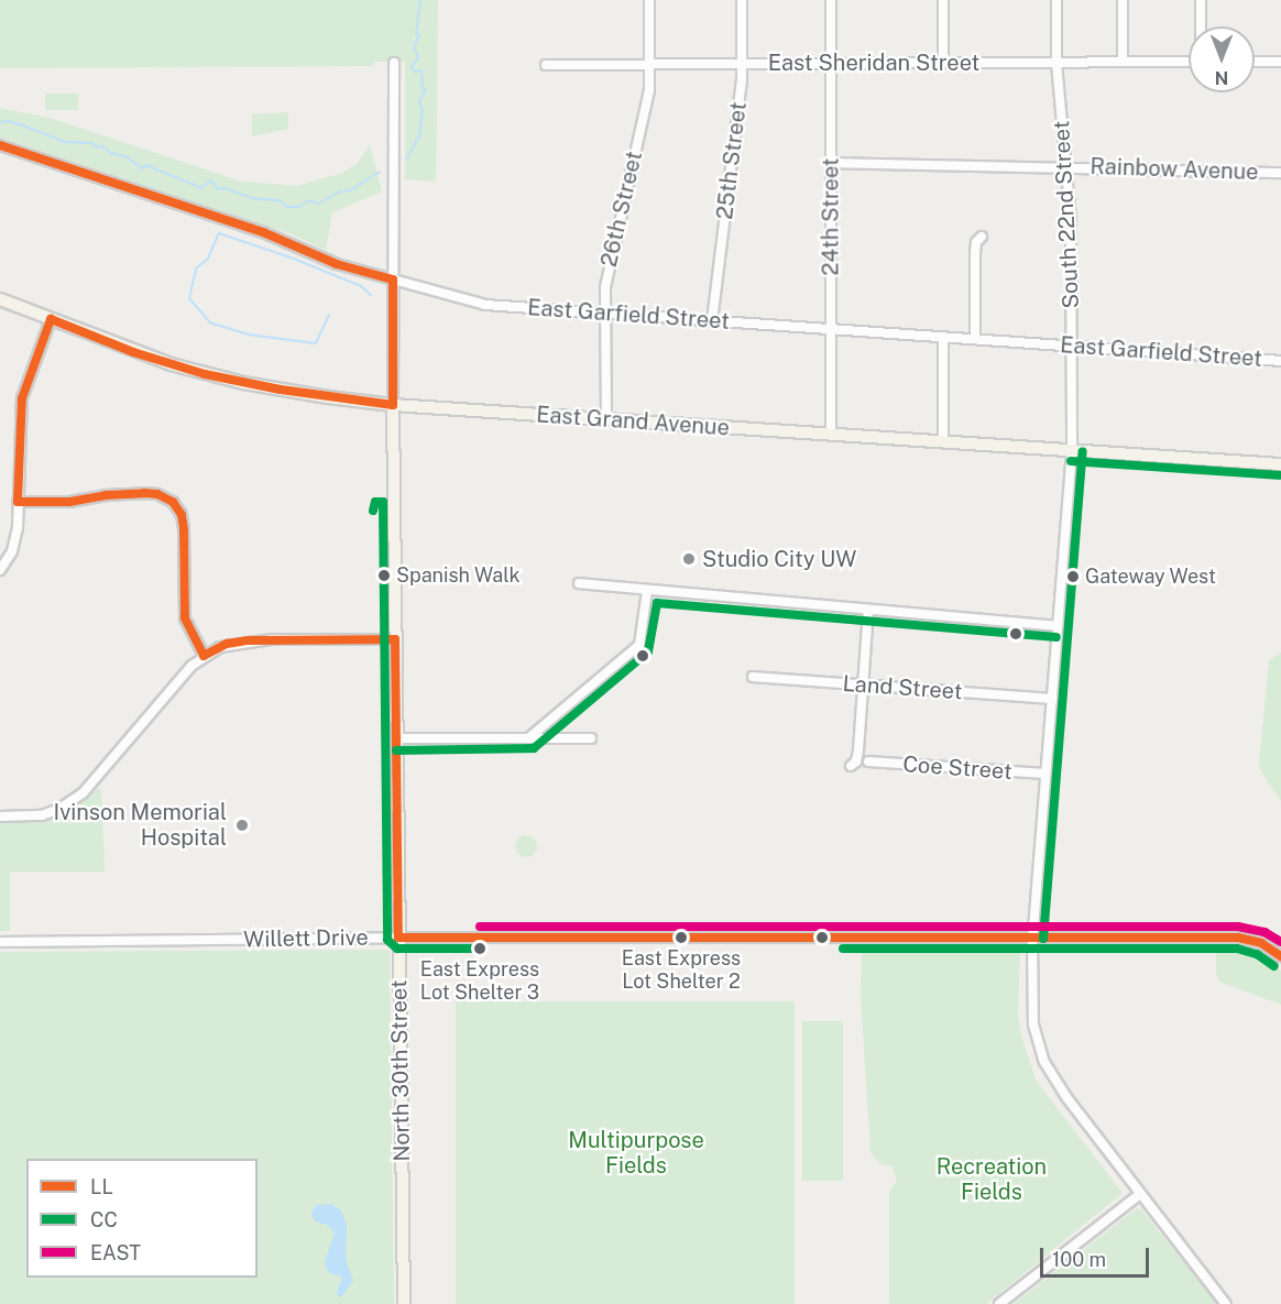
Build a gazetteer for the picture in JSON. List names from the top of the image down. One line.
{"streets":{"main road":["East Grand Avenue","North 30th Street"],"street":["East Sheridan Street","25th Street","Rainbow Avenue","26th Street","South 22nd Street","24th Street","East Garfield Street","Land Street","Coe Street","Willett Drive"]},"crossings":[["East Sheridan Street","25th Street"],["East Sheridan Street","26th Street"],["East Sheridan Street","South 22nd Street"],["East Sheridan Street","24th Street"],["25th Street","East Garfield Street"],["Rainbow Avenue","South 22nd Street"],["Rainbow Avenue","24th Street"],["26th Street","East Garfield Street"],["26th Street","East Grand Avenue"],["South 22nd Street","East Garfield Street"],["South 22nd Street","East Grand Avenue"],["South 22nd Street","Land Street"],["South 22nd Street","Coe Street"],["South 22nd Street","Willett Drive"],["24th Street","East Garfield Street"],["24th Street","East Grand Avenue"],["East Grand Avenue","North 30th Street"],["Willett Drive","North 30th Street"]],"parks":["Multipurpose Fields","Recreation Fields"],"places":["Studio City UW","Spanish Walk","Gateway West","Ivinson Memorial Hospital","East Express Lot Shelter 2","East Express Lot Shelter 3"],"lines":["transit line LL","transit line CC","transit line EAST"],"legend":["LL","CC","EAST"],"scale_bar":"100 m","north":"bottom"}
